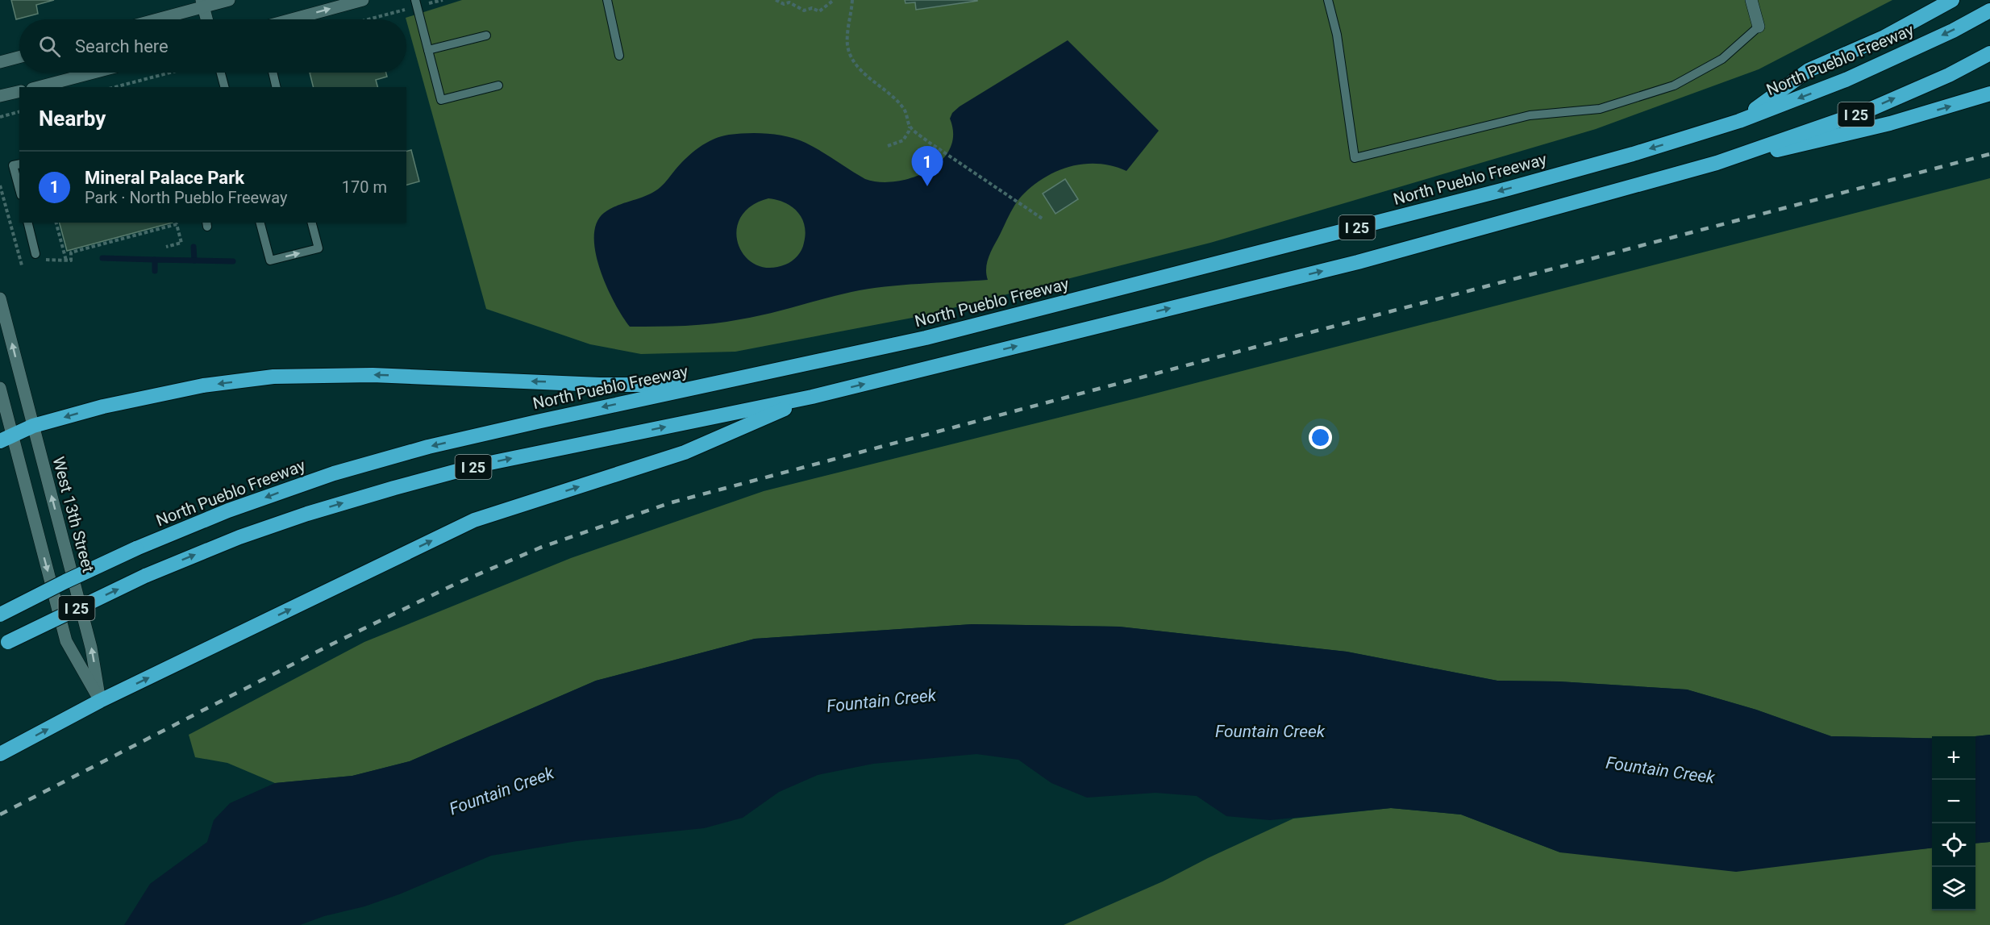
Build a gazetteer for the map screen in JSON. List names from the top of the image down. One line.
{"streets":{"highway":["North Pueblo Freeway","I 25"],"main road":["West 13th Street"]},"water":["Fountain Creek"],"page":{"search":"Search here","heading":"Nearby","pins":"1","list":[{"mark":"1","name":"Mineral Palace Park","note":"Park · North Pueblo Freeway","value":"170 m"}],"map_buttons":["+","−"]}}
